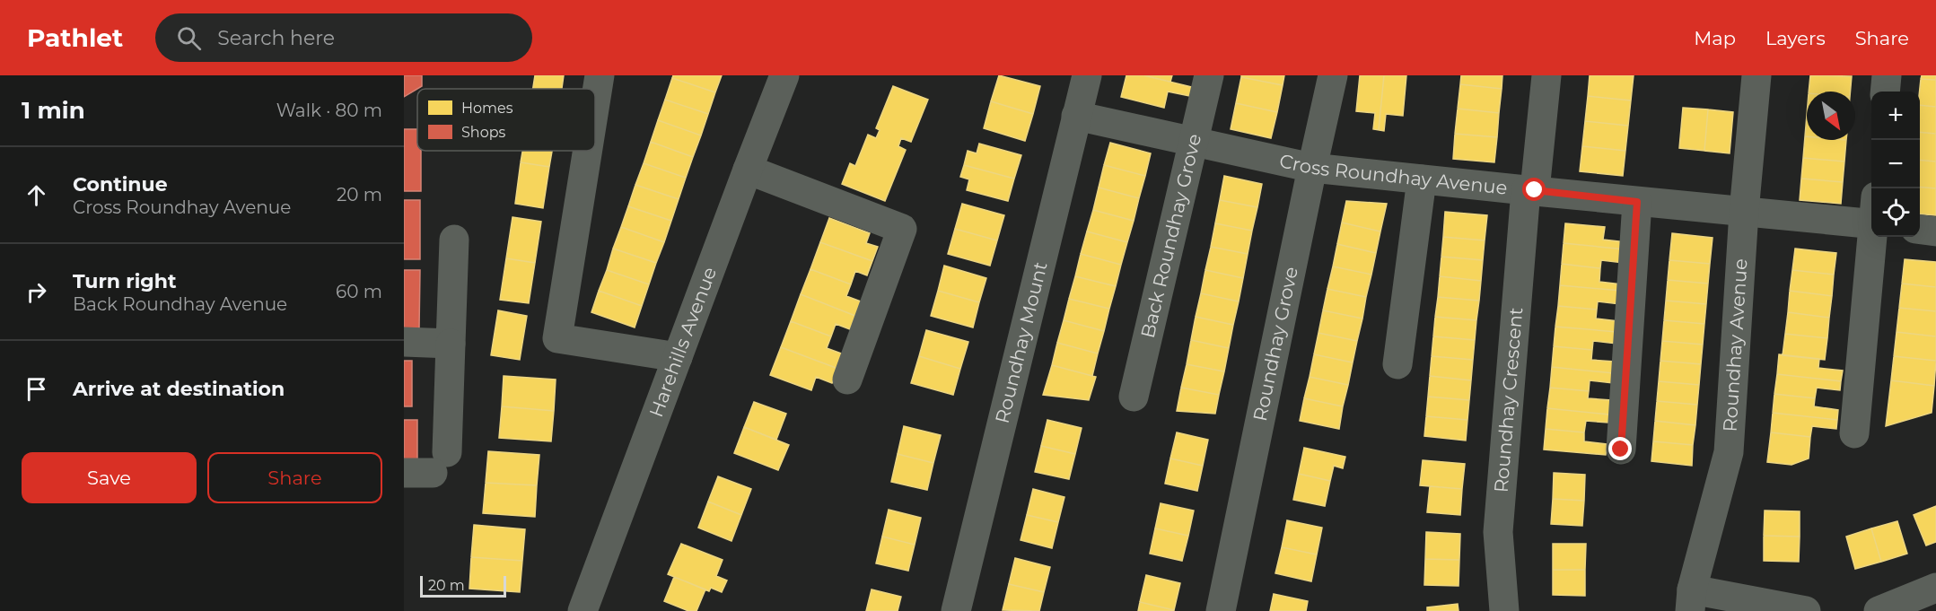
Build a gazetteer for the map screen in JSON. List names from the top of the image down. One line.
{"streets":{"street":["Cross Roundhay Avenue","Back Roundhay Grove","Harehills Avenue","Roundhay Mount","Roundhay Grove","Roundhay Avenue","Roundhay Crescent"]},"crossings":[["Cross Roundhay Avenue","Back Roundhay Grove"],["Cross Roundhay Avenue","Roundhay Mount"],["Cross Roundhay Avenue","Roundhay Grove"],["Cross Roundhay Avenue","Roundhay Avenue"],["Cross Roundhay Avenue","Roundhay Crescent"]],"legend":["Homes","Shops"],"scale_bar":"20 m","north":"bottom right","page":{"header":"Pathlet","search":"Search here","nav":["Map","Layers","Share"],"heading":["1 min","Walk · 80 m"],"map_buttons":["+","−"],"list":[["Continue","Cross Roundhay Avenue","20 m"],["Turn right","Back Roundhay Avenue","60 m"],"Arrive at destination"],"buttons":["Save","Share"],"scale":"20 m"}}
